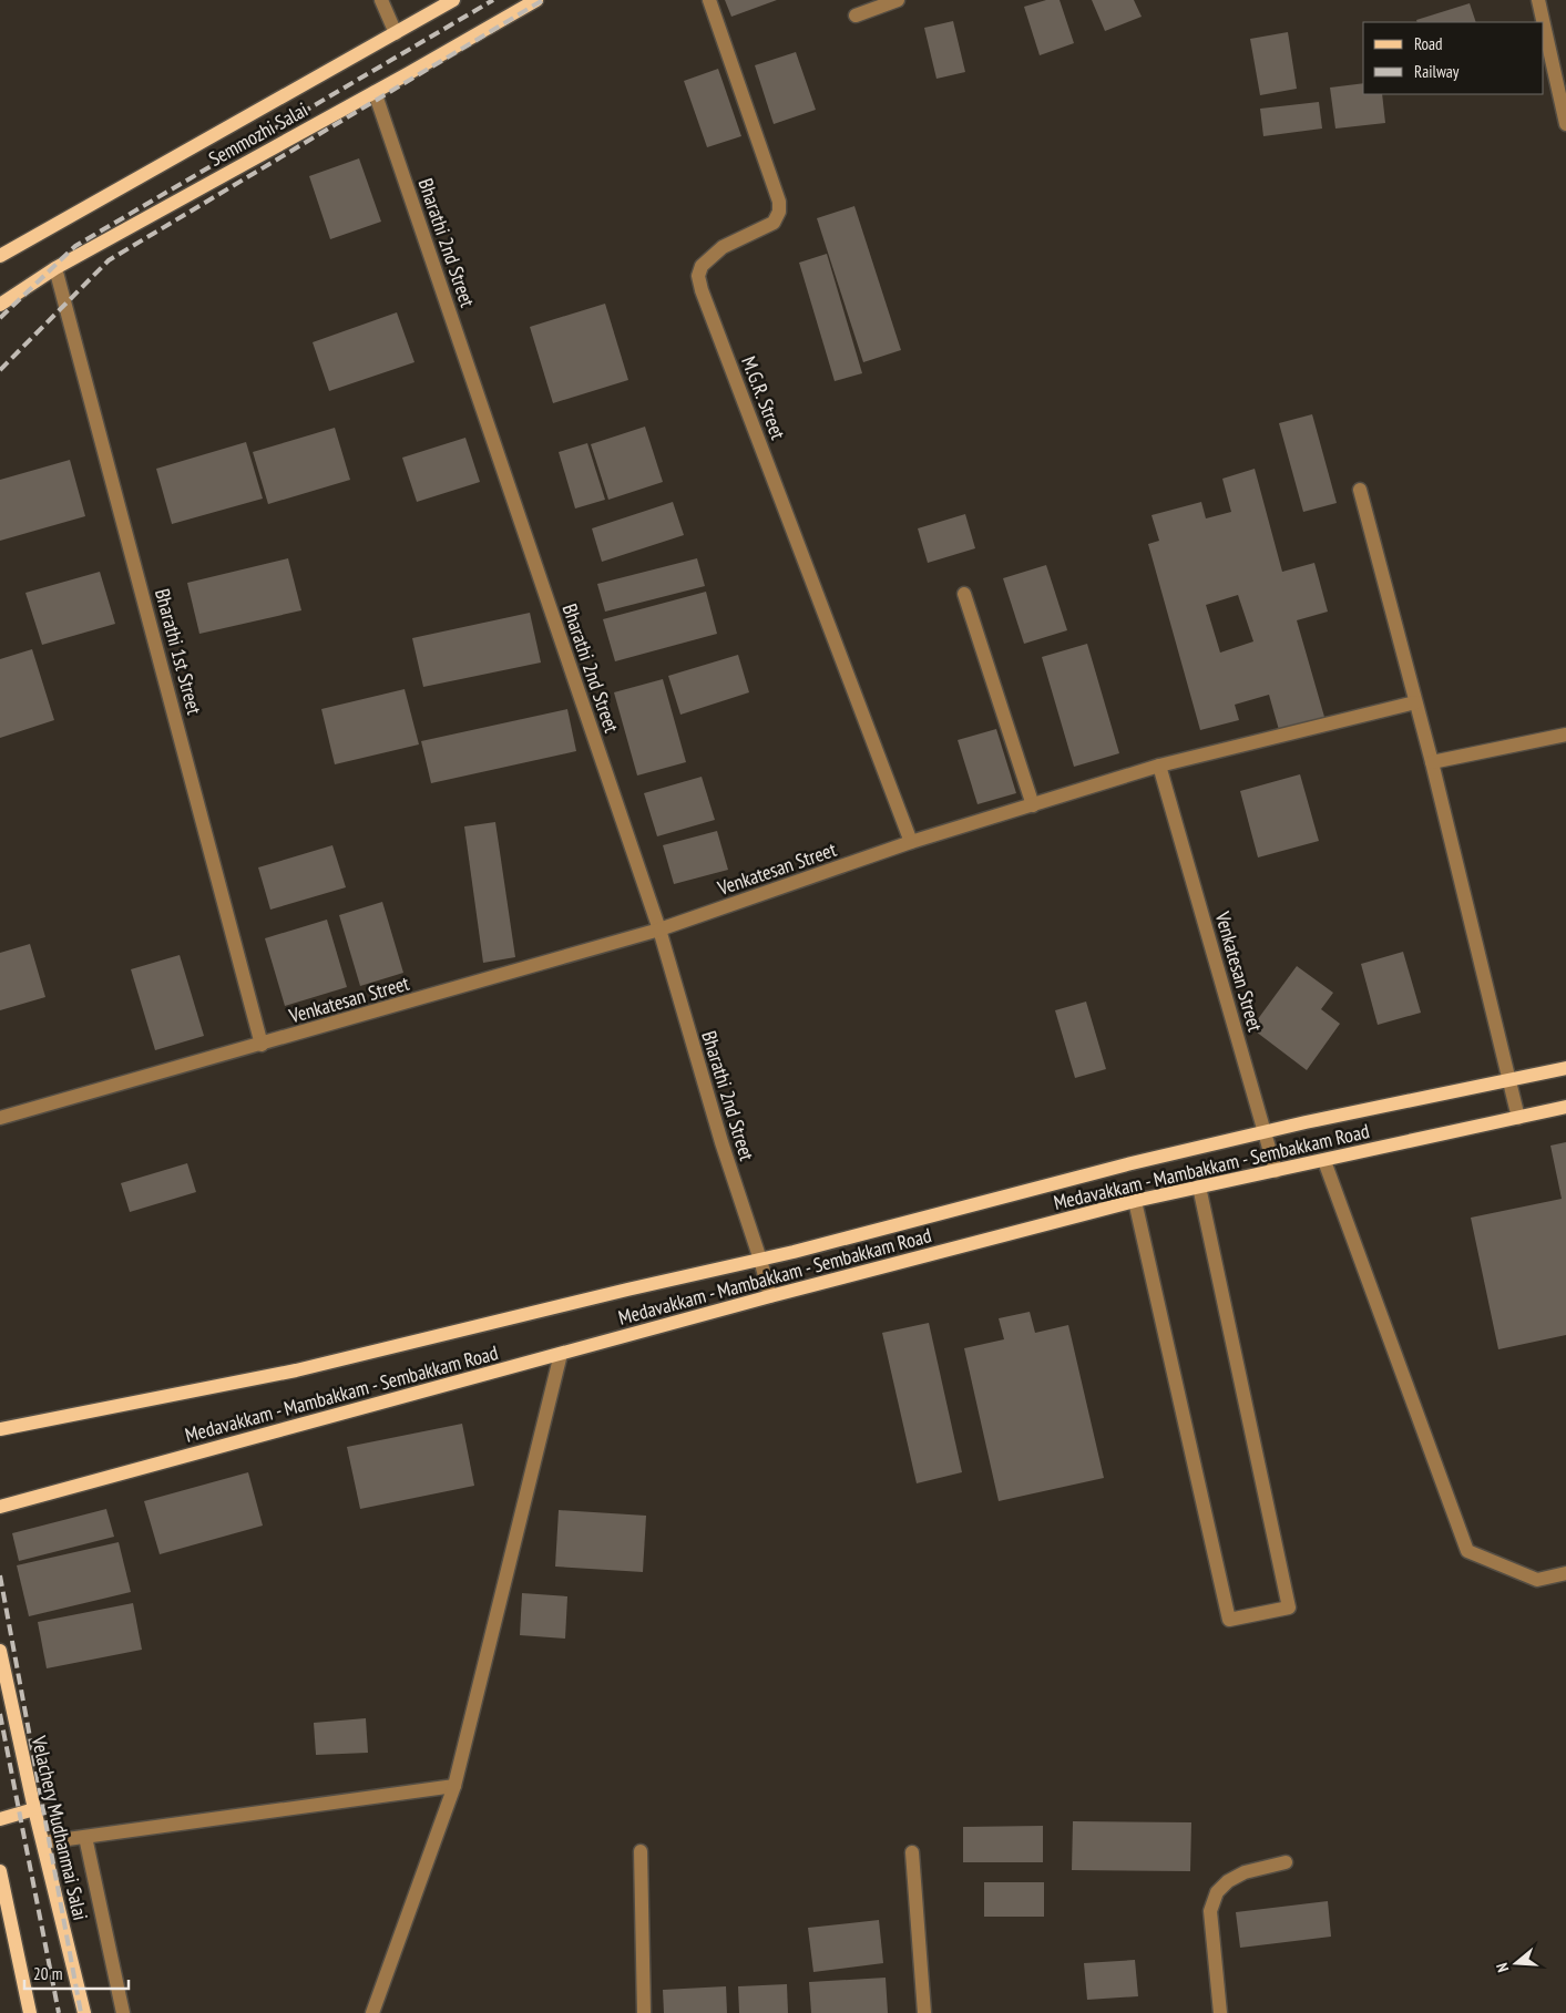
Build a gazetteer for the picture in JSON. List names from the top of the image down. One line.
{"streets":{"main road":["Semmozhi Salai","Medavakkam - Mambakkam - Sembakkam Road","Velachery Mudhanmai Salai"],"street":["Bharathi 2nd Street","M.G.R. Street","Bharathi 1st Street","Venkatesan Street"]},"crossings":[["Semmozhi Salai","Bharathi 2nd Street"],["Semmozhi Salai","Bharathi 1st Street"],["Bharathi 2nd Street","Venkatesan Street"],["Bharathi 2nd Street","Medavakkam - Mambakkam - Sembakkam Road"],["M.G.R. Street","Venkatesan Street"],["Bharathi 1st Street","Venkatesan Street"],["Venkatesan Street","Medavakkam - Mambakkam - Sembakkam Road"]],"legend":["Road","Railway"],"scale_bar":"20 m","north":"left"}
